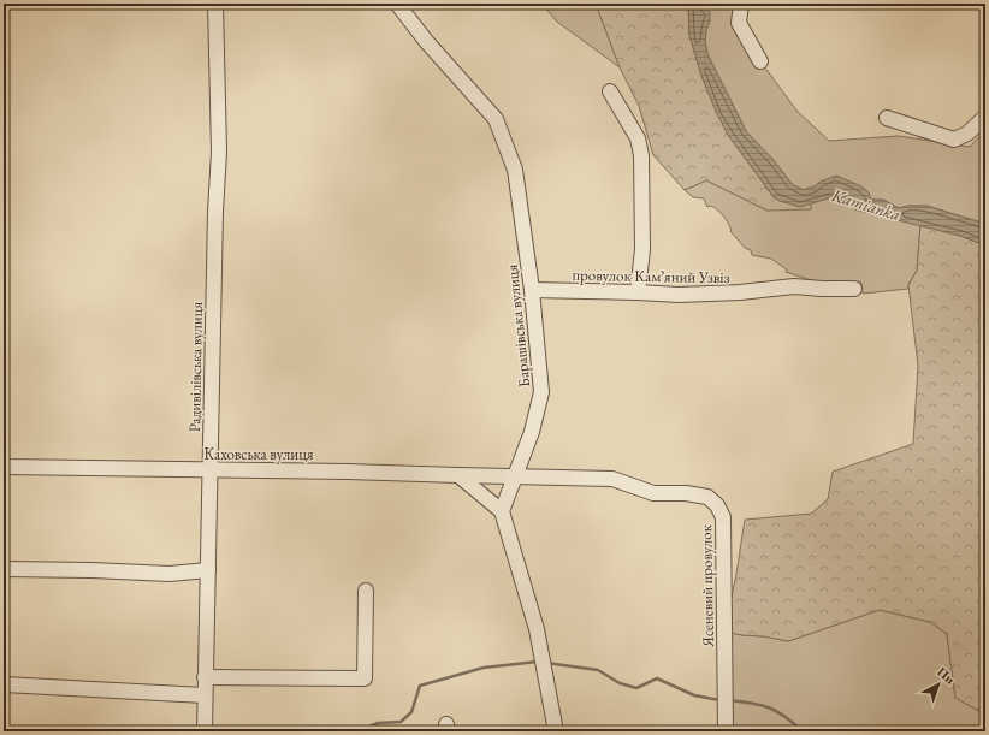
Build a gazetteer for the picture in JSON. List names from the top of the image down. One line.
{"streets":{"street":["провулок Камʼяний Узвіз","Барашівська вулиця","Радивілівська вулиця","Каховська вулиця","Ясеневий провулок"]},"crossings":[["провулок Камʼяний Узвіз","Барашівська вулиця"],["Барашівська вулиця","Каховська вулиця"],["Барашівська вулиця","Ясеневий провулок"],["Радивілівська вулиця","Каховська вулиця"],["Каховська вулиця","Ясеневий провулок"]],"water":["Kamianka"],"north":"top right"}
